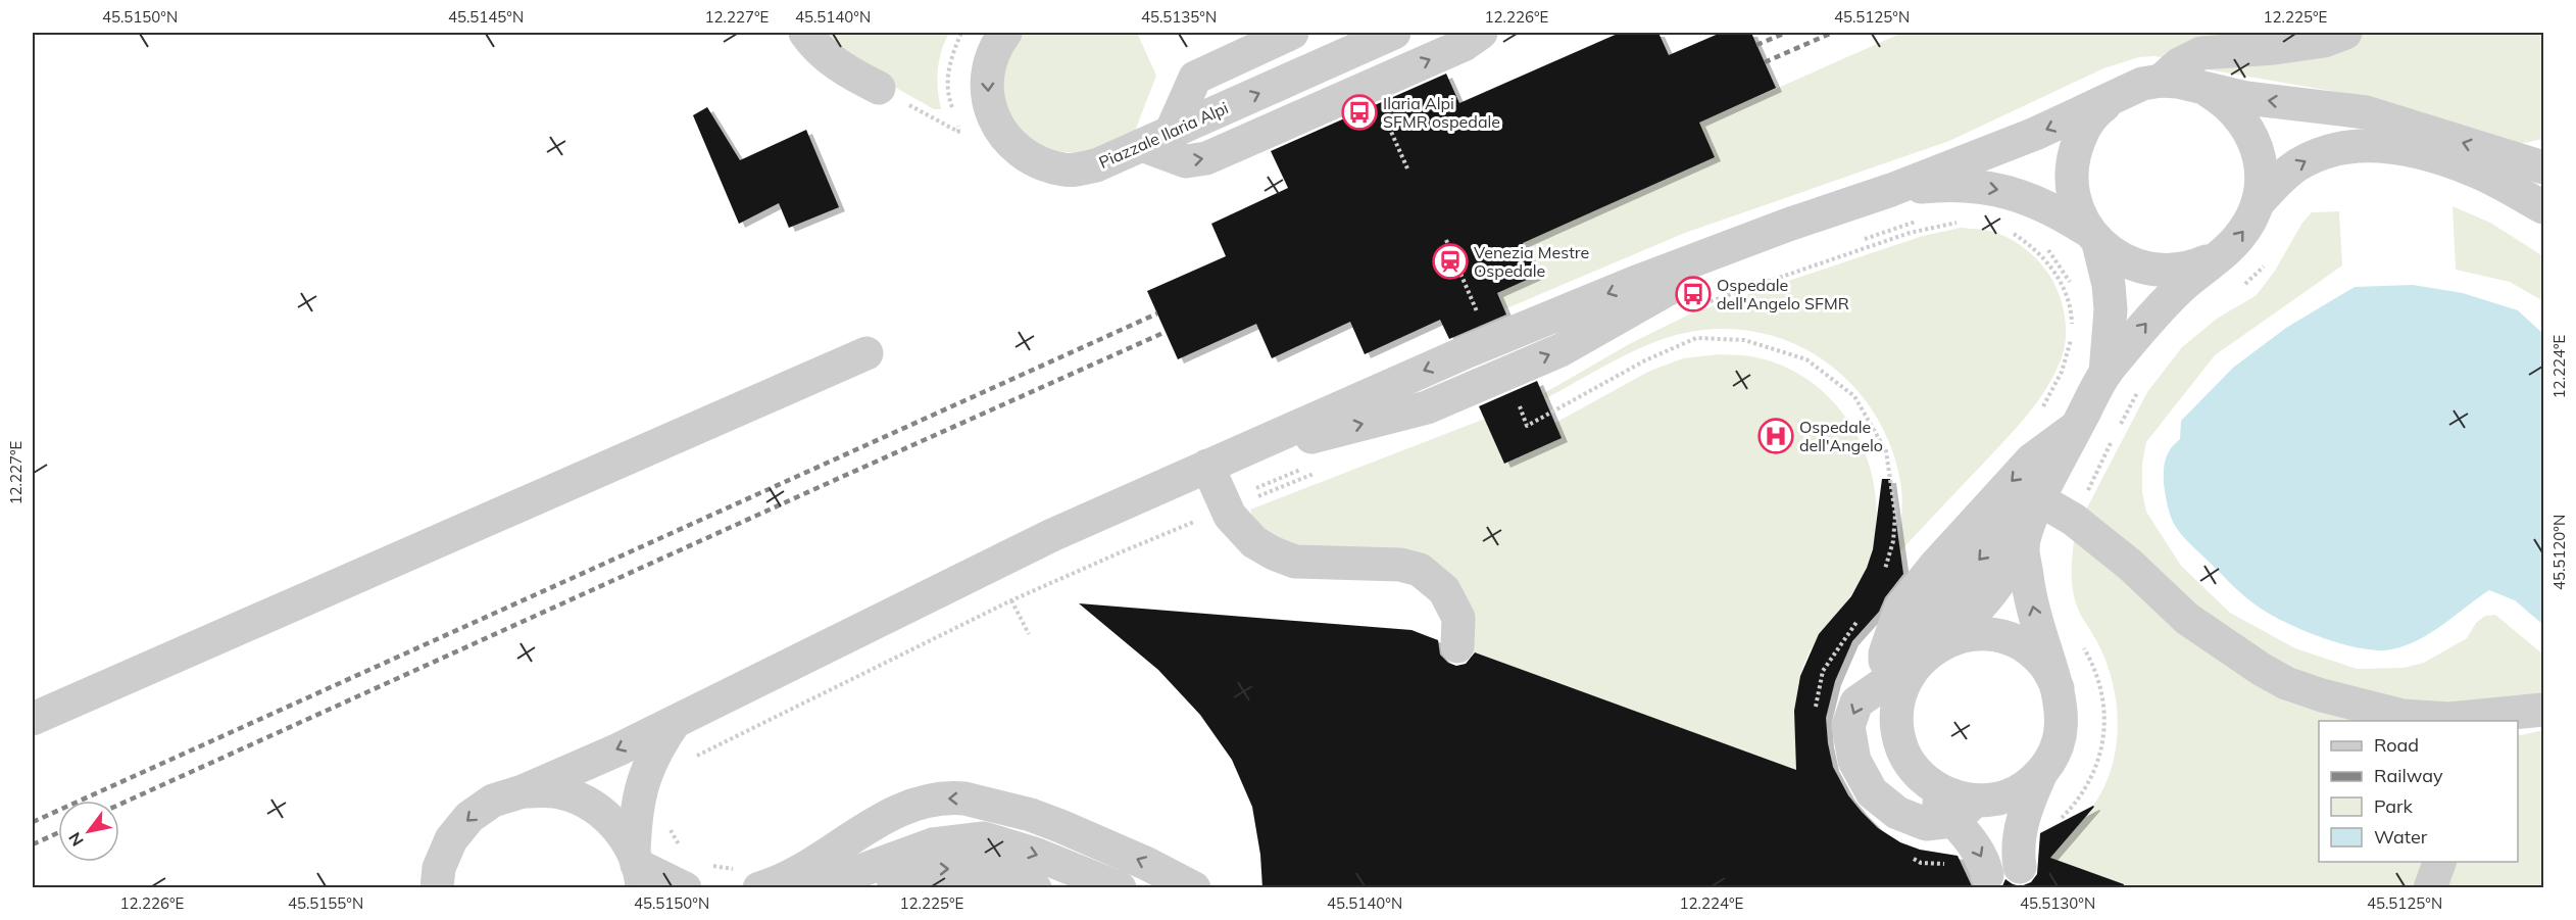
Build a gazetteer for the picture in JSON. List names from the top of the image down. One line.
{"streets":{"street":["Piazzale Ilaria Alpi"]},"places":{"bus stop":["Ilaria Alpi SFMR ospedale","Ospedale dell'Angelo SFMR"],"station":["Venezia Mestre Ospedale"],"hospital":["Ospedale dell'Angelo"]},"legend":["Road","Railway","Park","Water"],"north":"bottom left","coordinates":["45.5150°N","45.5145°N","12.227°E","45.5140°N","45.5135°N","12.226°E","45.5125°N","12.225°E","12.224°E","45.5120°N","45.5155°N","45.5130°N"]}
